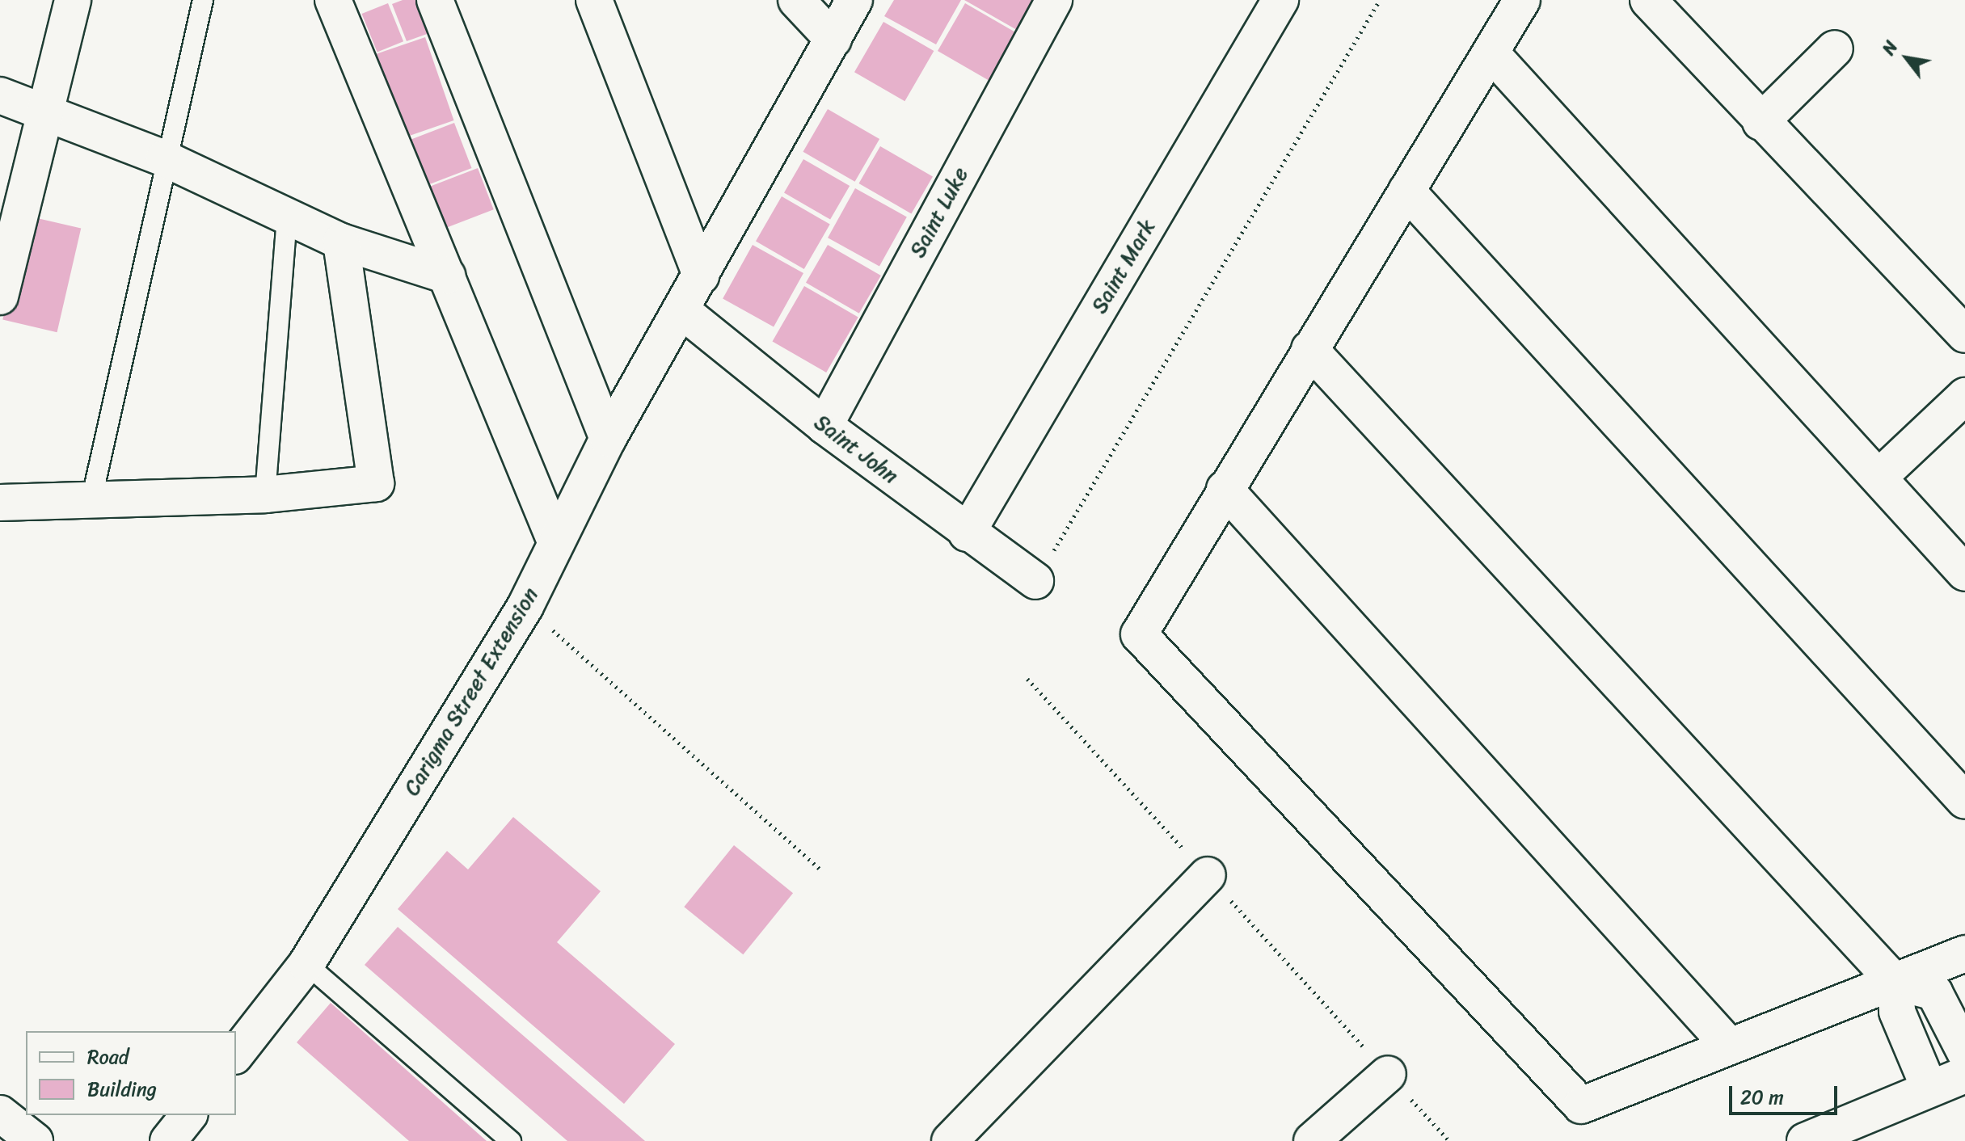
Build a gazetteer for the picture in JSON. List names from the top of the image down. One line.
{"streets":{"street":["Saint Luke","Saint Mark","Saint John","Carigma Street Extension"]},"crossings":[["Saint Luke","Saint John"],["Saint Mark","Saint John"],["Saint John","Carigma Street Extension"]],"legend":["Road","Building"],"scale_bar":"20 m","north":"top left"}
